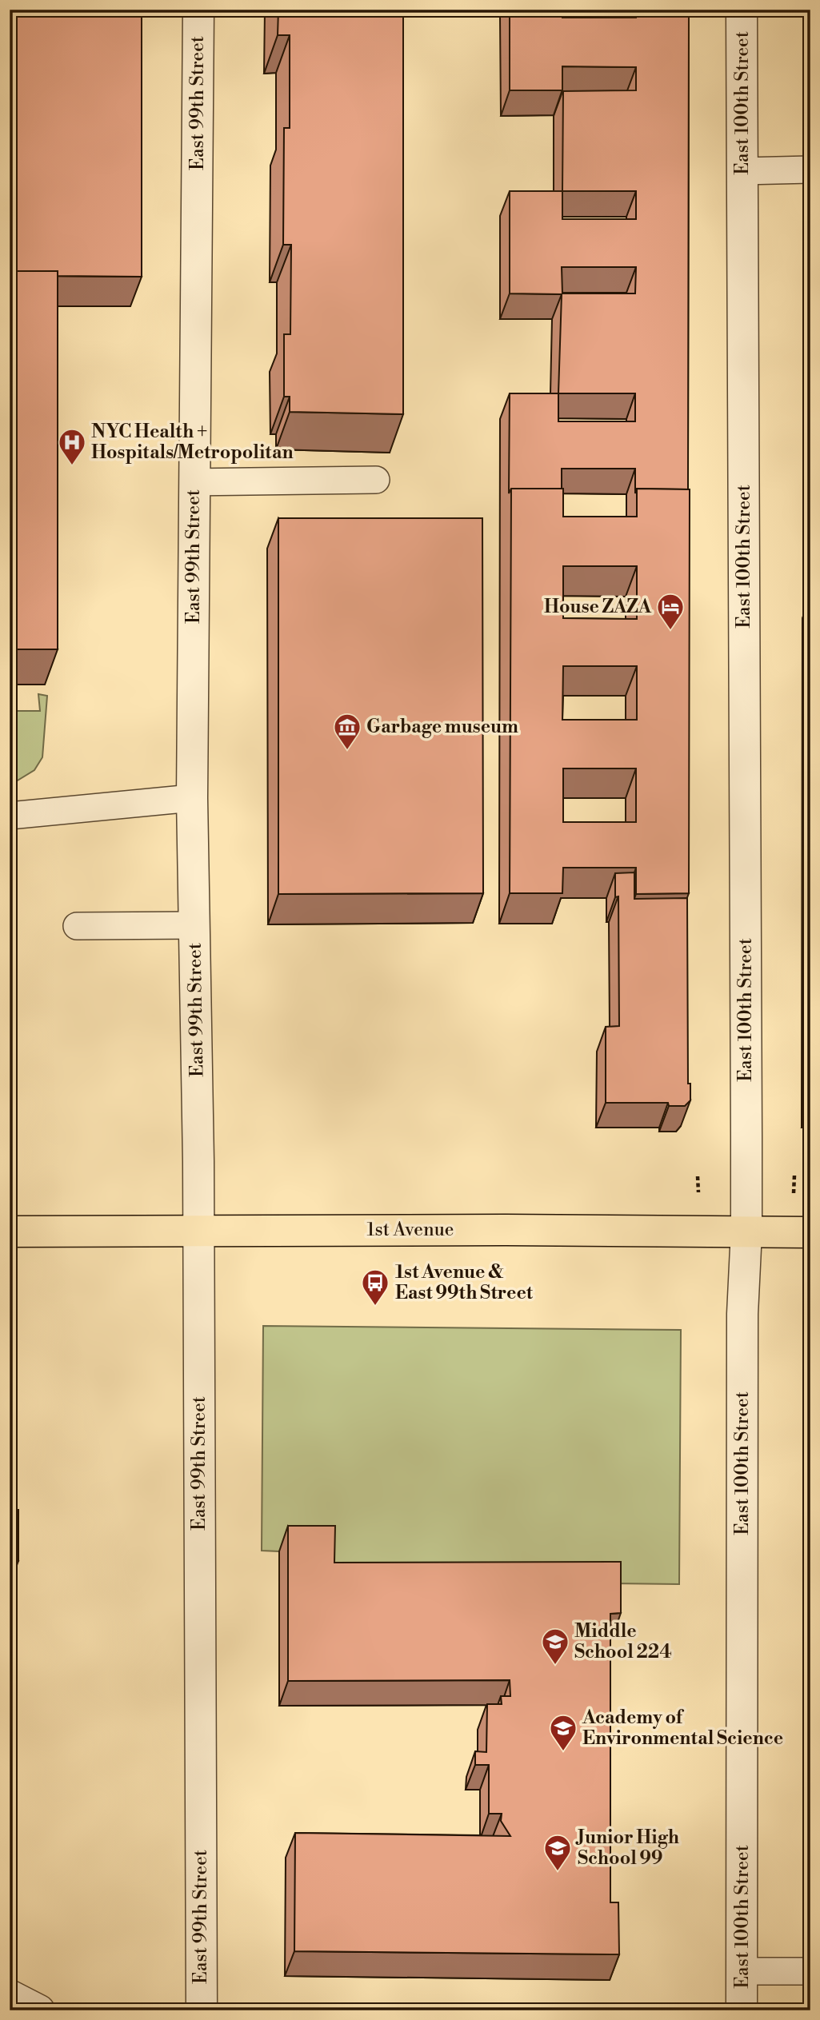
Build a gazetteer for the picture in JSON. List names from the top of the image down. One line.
{"streets":{"main road":["1st Avenue"],"street":["East 99th Street","East 100th Street"]},"crossings":[["East 99th Street","1st Avenue"],["East 100th Street","1st Avenue"]],"places":{"hospital":["NYC Health + Hospitals/Metropolitan"],"hotel":["House ZAZA"],"museum":["Garbage museum"],"bus stop":["1st Avenue & East 99th Street"],"school or university":["Middle School 224","Academy of Environmental Science","Junior High School 99"]}}
